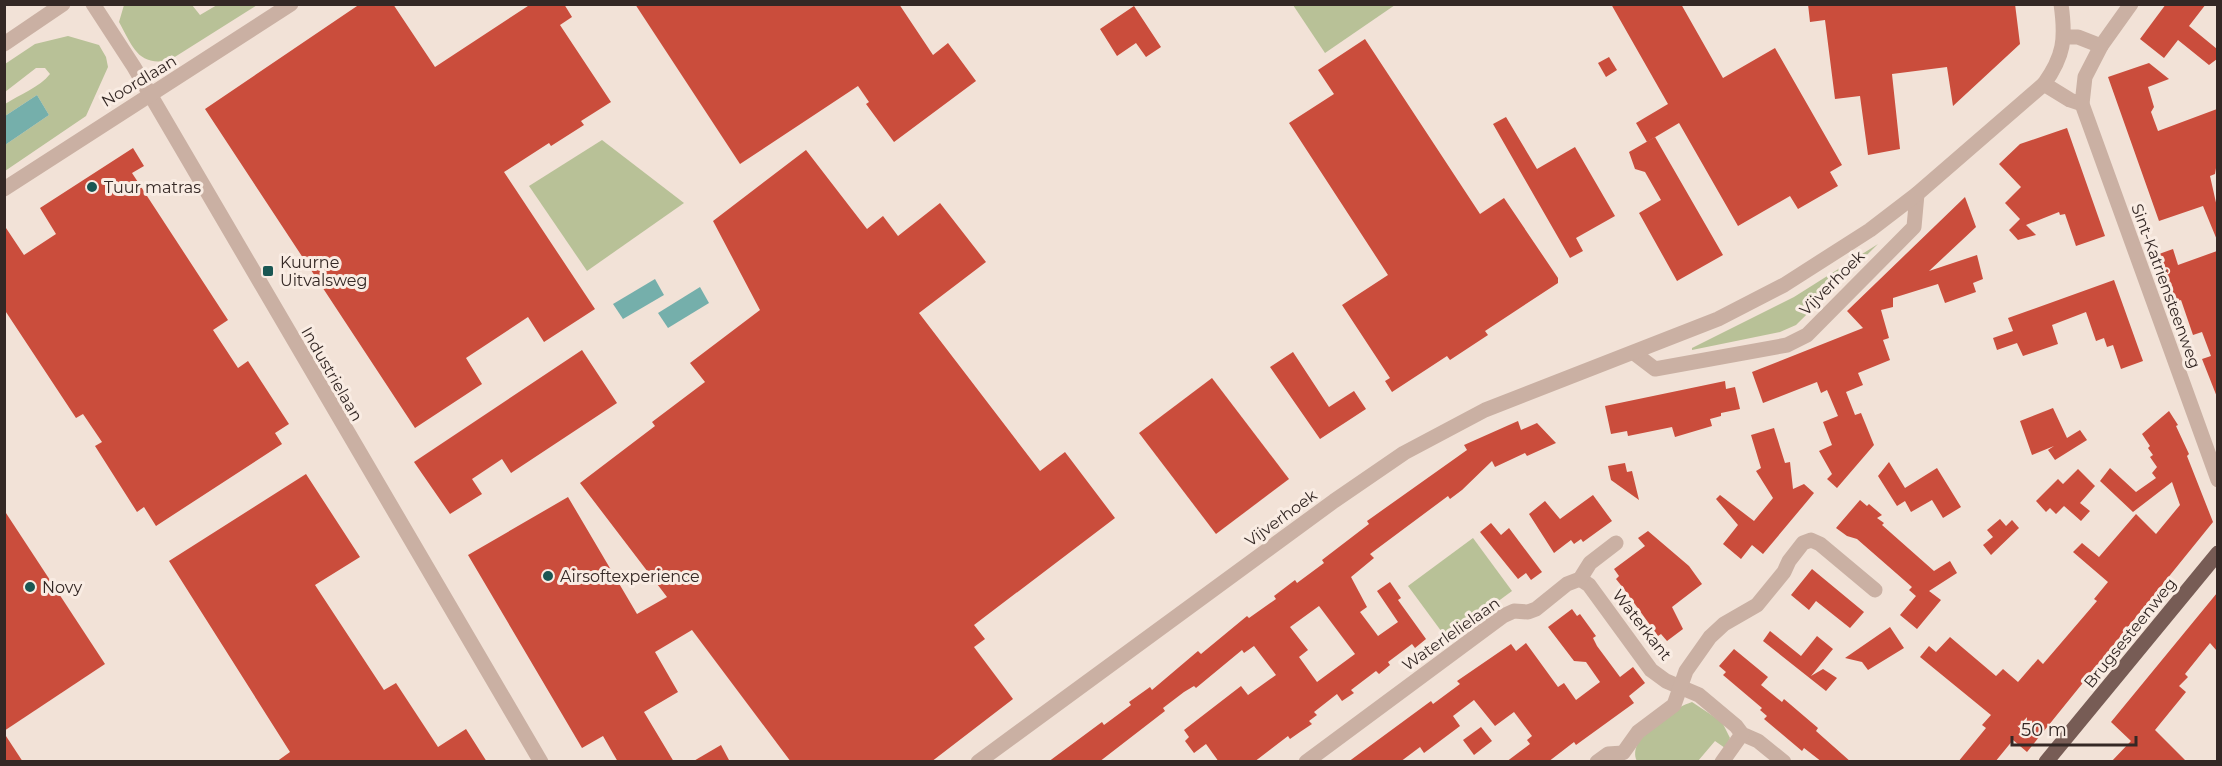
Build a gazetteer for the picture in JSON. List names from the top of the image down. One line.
{"streets":{"main road":["Brugsesteenweg"],"street":["Noordlaan","Vijverhoek","Sint-Katriensteenweg","Industrielaan","Waterkant","Waterlelielaan"]},"crossings":[["Noordlaan","Industrielaan"],["Waterkant","Waterlelielaan"]],"places":{"other":["Tuur matras","Airsoftexperience","Novy"],"transit":["Kuurne Uitvalsweg"]},"scale_bar":"50 m"}
